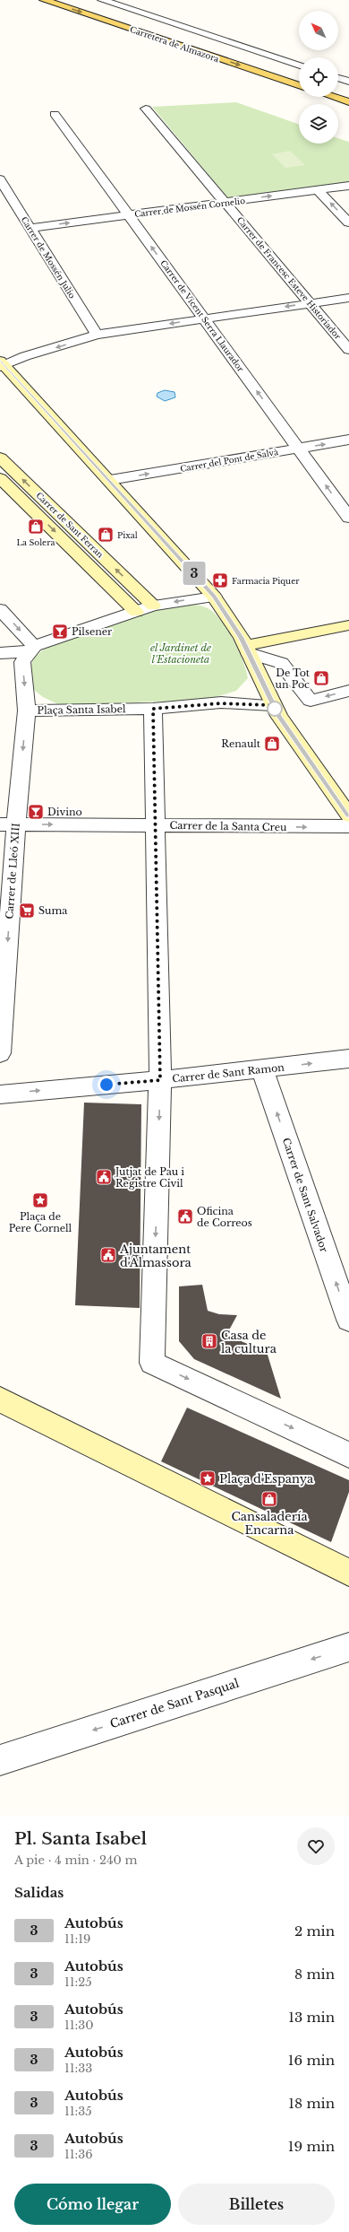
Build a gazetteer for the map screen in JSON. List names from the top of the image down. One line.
{"streets":{"main road":["Carretera de Almazora"],"street":["Carrer de Mossén Cornelio","Carrer de Mossén Julio","Carrer de Francesc Esteve Historiador","Carrer de Vicent Serra Llaurador","Carrer del Pont de Salvà","Carrer de Sant Ferran","Plaça Santa Isabel","Carrer de la Santa Creu","Carrer de Lleó XIII","Carrer de Sant Ramon","Carrer de Sant Salvador","Carrer de Sant Pasqual"]},"crossings":[["Carrer de Mossén Cornelio","Carrer de Mossén Julio"],["Carrer de Mossén Cornelio","Carrer de Francesc Esteve Historiador"],["Carrer de Mossén Cornelio","Carrer de Vicent Serra Llaurador"],["Carrer de Vicent Serra Llaurador","Carrer del Pont de Salvà"],["Plaça Santa Isabel","Carrer de Lleó XIII"],["Carrer de la Santa Creu","Carrer de Lleó XIII"],["Carrer de Sant Ramon","Carrer de Sant Salvador"]],"one_way":["Carrer de la Santa Creu","Carrer de Sant Ramon","Carrer de Sant Salvador","Carrer de Sant Pasqual"],"parks":["el Jardinet de l'Estacioneta"],"places":{"shop":["La Solera","Pixal","De Tot un Poc","Renault","Cansaladería Encarna"],"pharmacy":["Farmacia Piquer"],"bar":["Pilsener","Divino"],"supermarket":["Suma"],"public building":["Jutjat de Pau i Registre Civil","Oficina de Correos","Ajuntament d'Almassora"],"place":["Plaça de Pere Cornell","Plaça d'Espanya"],"building":["Casa de la cultura"]},"lines":["bus line 3"],"north":"top left","page":{"on_map":"3","heading":[["Pl. Santa Isabel","A pie · 4 min · 240 m"],"Salidas"],"list":[{"mark":"3","name":"Autobús","note":"11:19","value":"2 min"},{"mark":"3","name":"Autobús","note":"11:25","value":"8 min"},{"mark":"3","name":"Autobús","note":"11:30","value":"13 min"},{"mark":"3","name":"Autobús","note":"11:33","value":"16 min"},{"mark":"3","name":"Autobús","note":"11:35","value":"18 min"},{"mark":"3","name":"Autobús","note":"11:36","value":"19 min"}],"buttons":["Cómo llegar","Billetes"]}}
